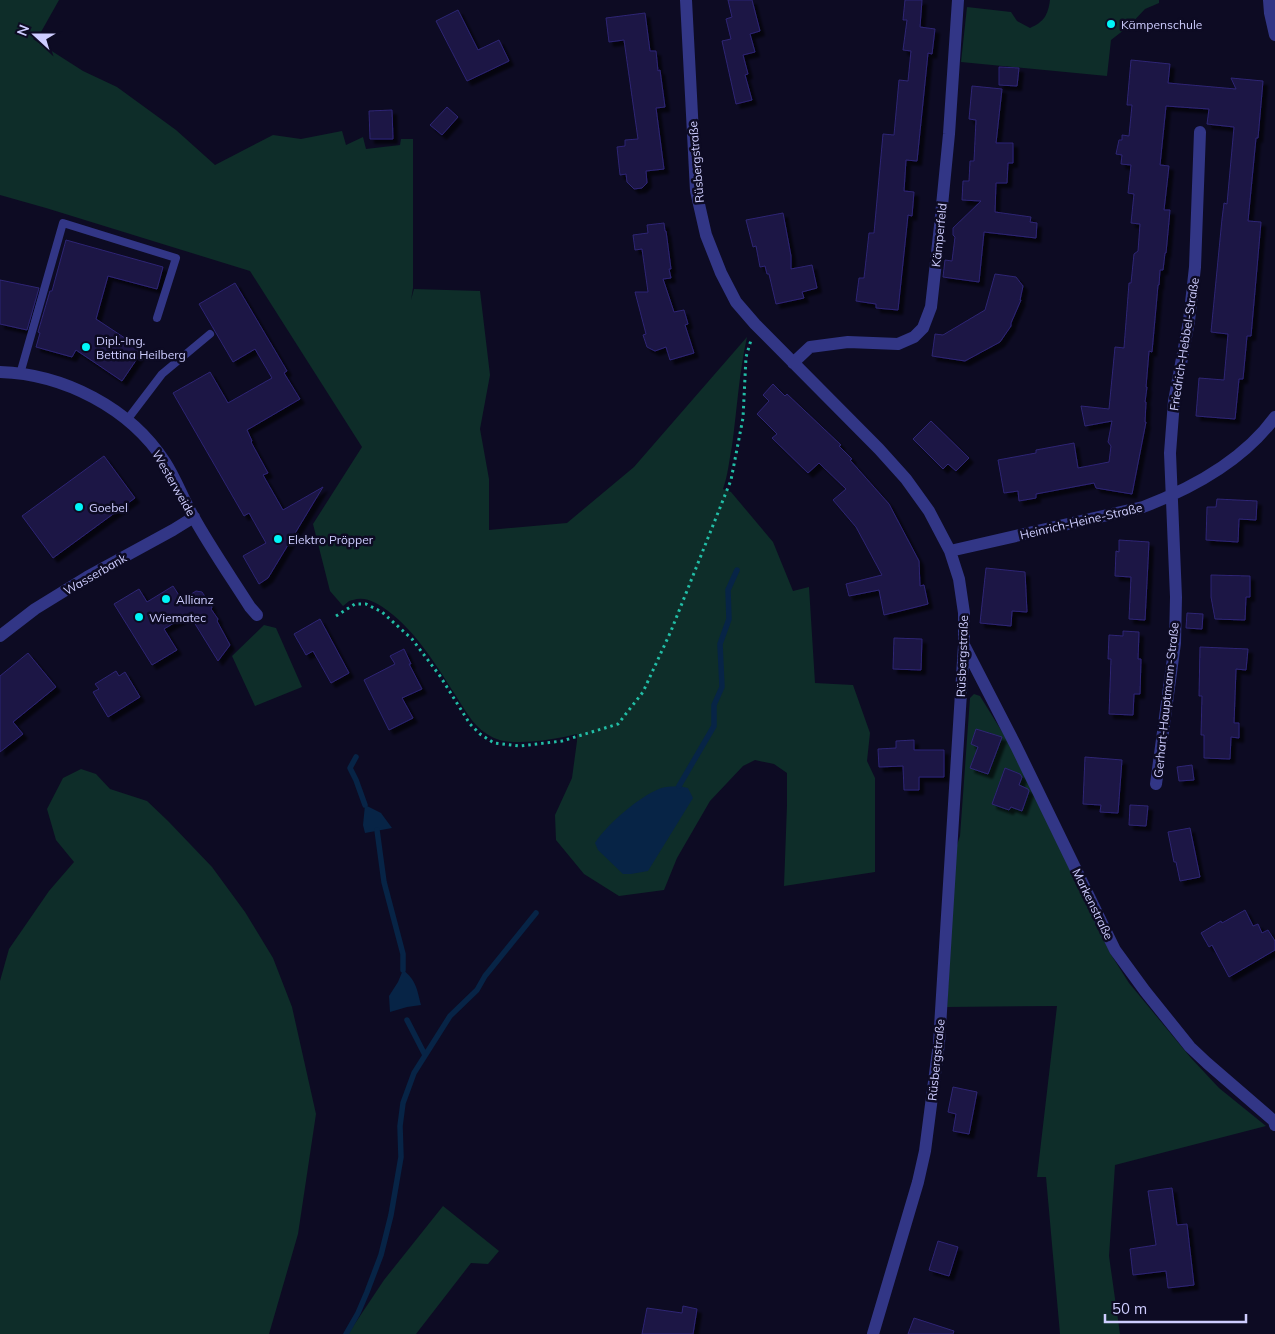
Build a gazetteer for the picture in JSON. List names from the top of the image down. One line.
{"streets":{"street":["Rüsbergstraße","Kämperfeld","Friedrich-Hebbel-Straße","Westerweide","Heinrich-Heine-Straße","Wasserbank","Gerhart-Hauptmann-Straße","Markenstraße"]},"crossings":[["Rüsbergstraße","Kämperfeld"],["Rüsbergstraße","Heinrich-Heine-Straße"],["Rüsbergstraße","Markenstraße"],["Friedrich-Hebbel-Straße","Heinrich-Heine-Straße"],["Friedrich-Hebbel-Straße","Gerhart-Hauptmann-Straße"],["Westerweide","Wasserbank"],["Heinrich-Heine-Straße","Gerhart-Hauptmann-Straße"]],"places":["Kämpenschule","Dipl.-Ing. Bettina Heilberg","Goebel","Elektro Pröpper","Allianz","Wiematec"],"scale_bar":"50 m","north":"left"}
